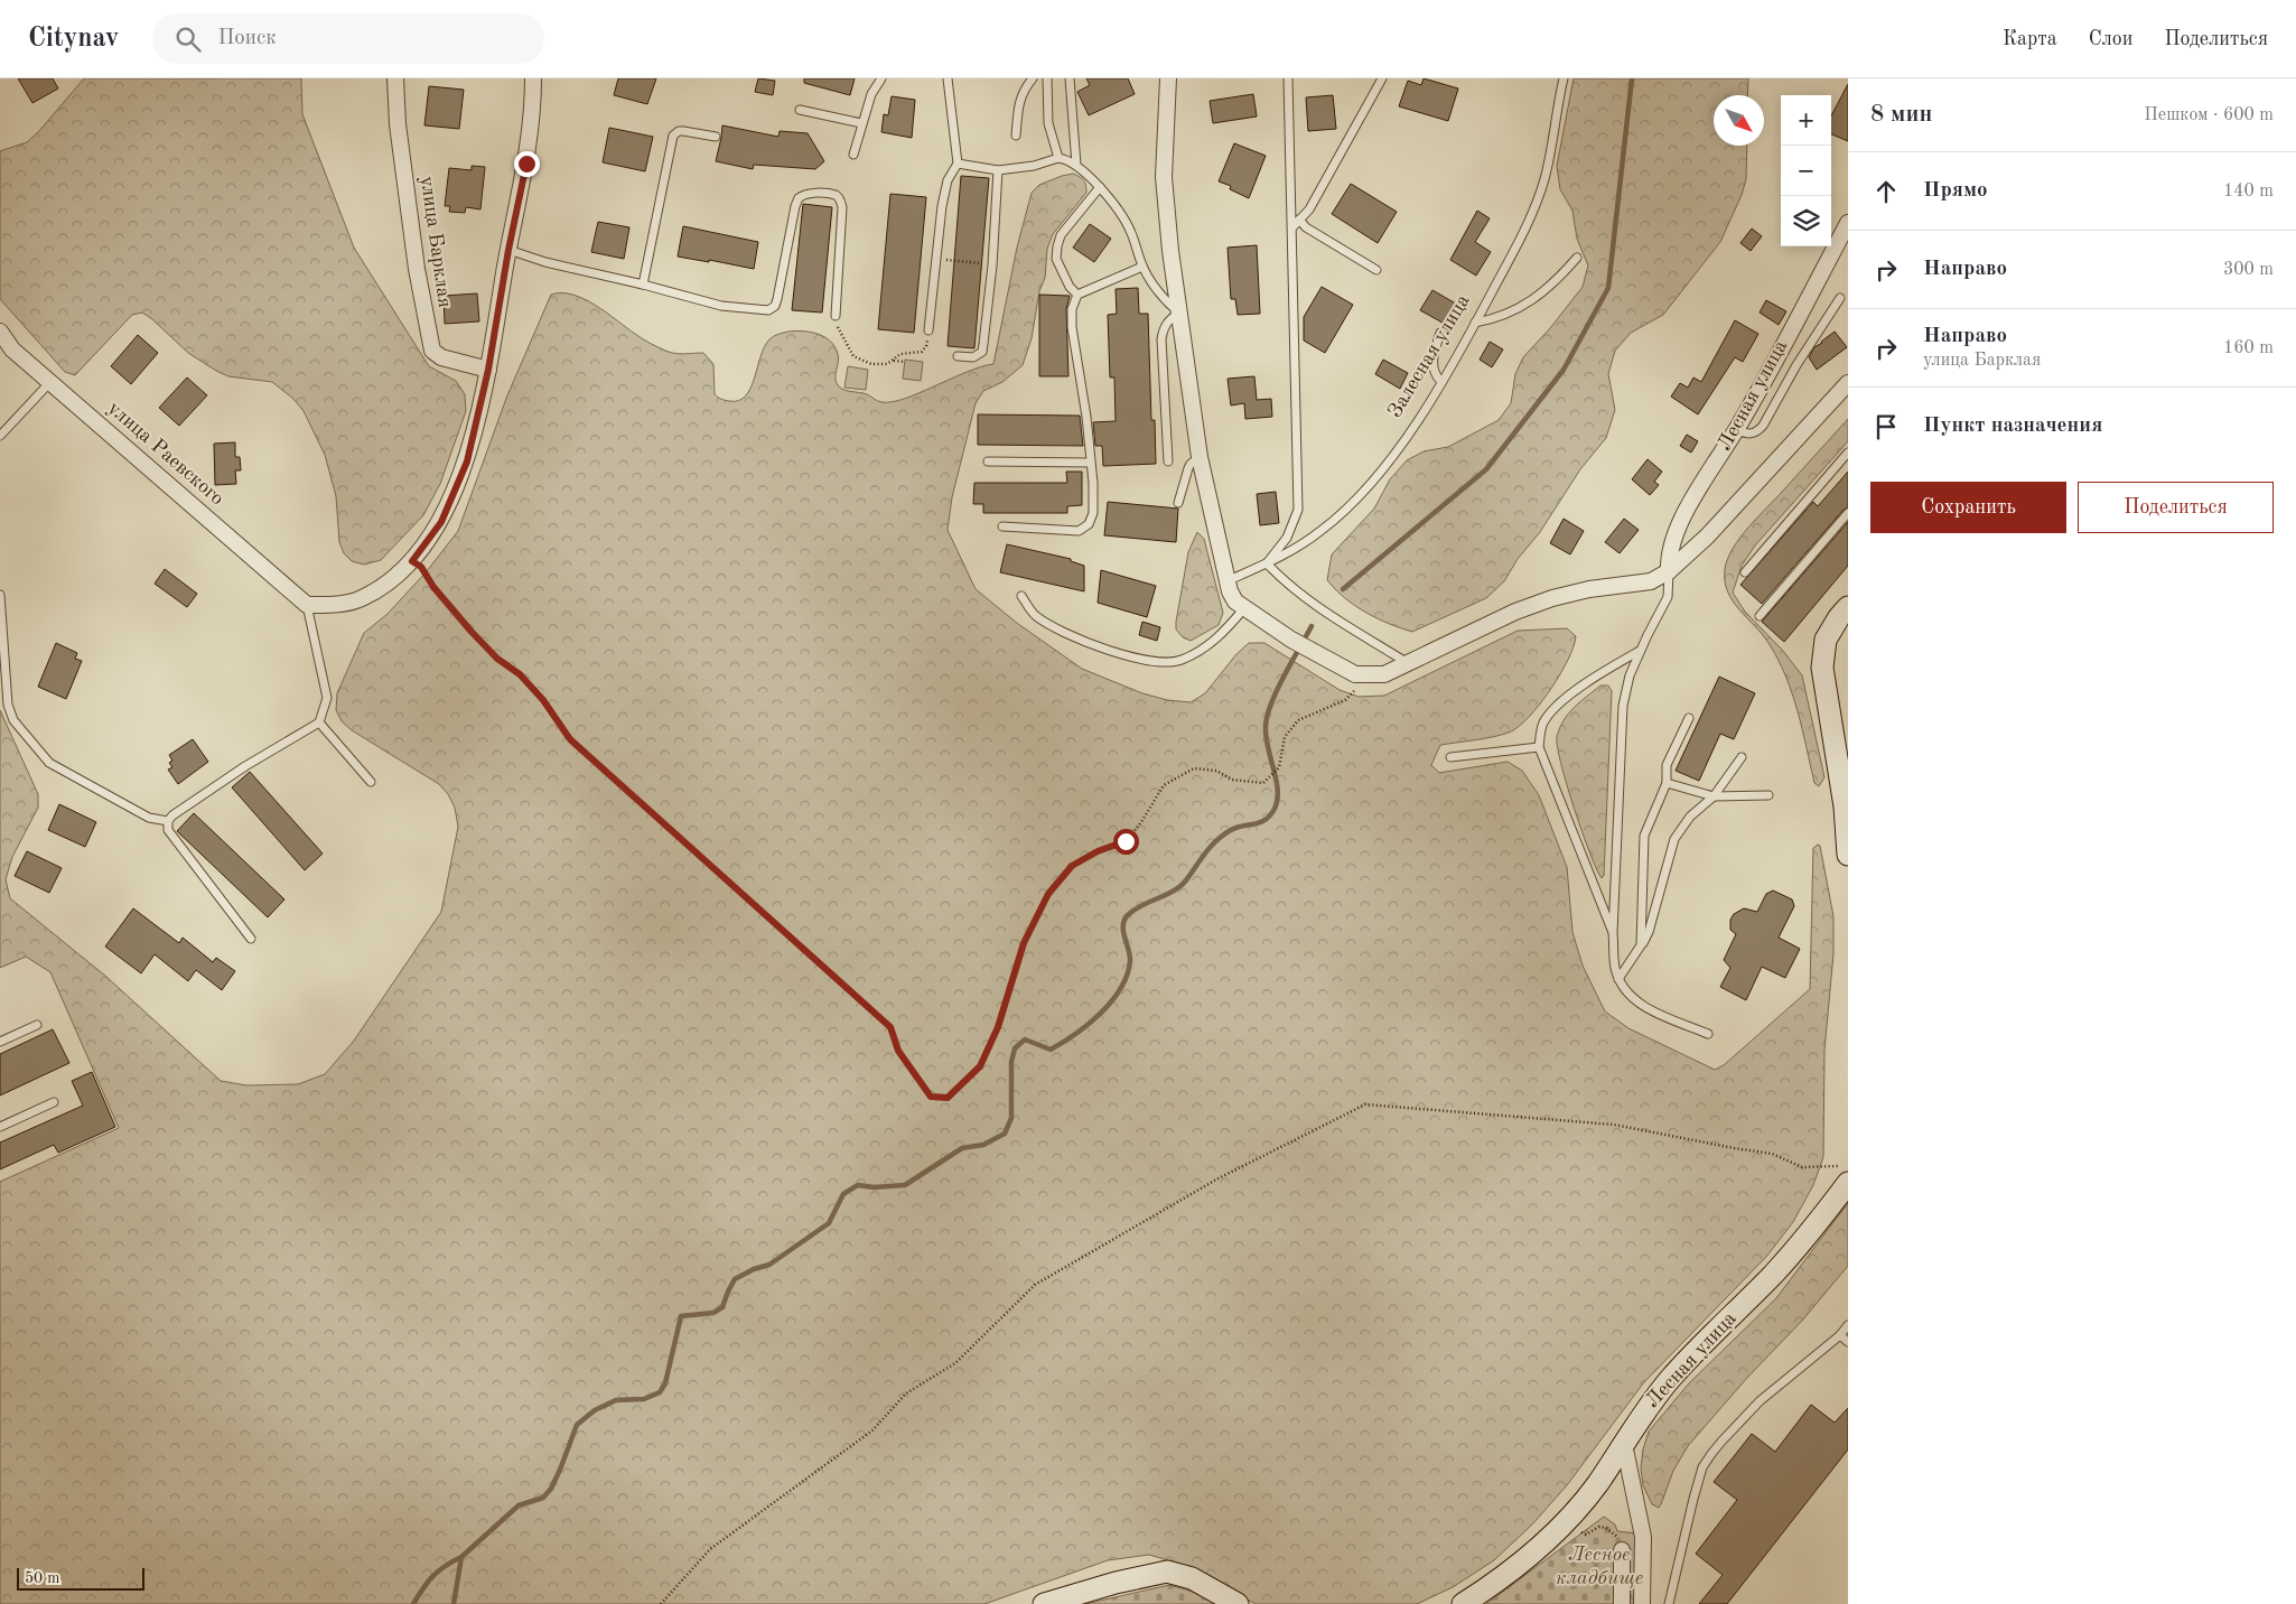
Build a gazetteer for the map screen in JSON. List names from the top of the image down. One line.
{"streets":{"main road":["Лесная улица"],"street":["улица Барклая","улица Раевского"],"lane":["Залесная улица"]},"parks":["Лесное кладбище"],"scale_bar":"50 m","north":"bottom right","page":{"header":"Citynav","search":"Поиск","nav":["Карта","Слои","Поделиться"],"heading":["8 мин","Пешком · 600 m"],"map_buttons":["+","−"],"list":[["Прямо","140 m"],["Направо","300 m"],["Направо","улица Барклая","160 m"],"Пункт назначения"],"buttons":["Сохранить","Поделиться"],"scale":"50 m"}}
